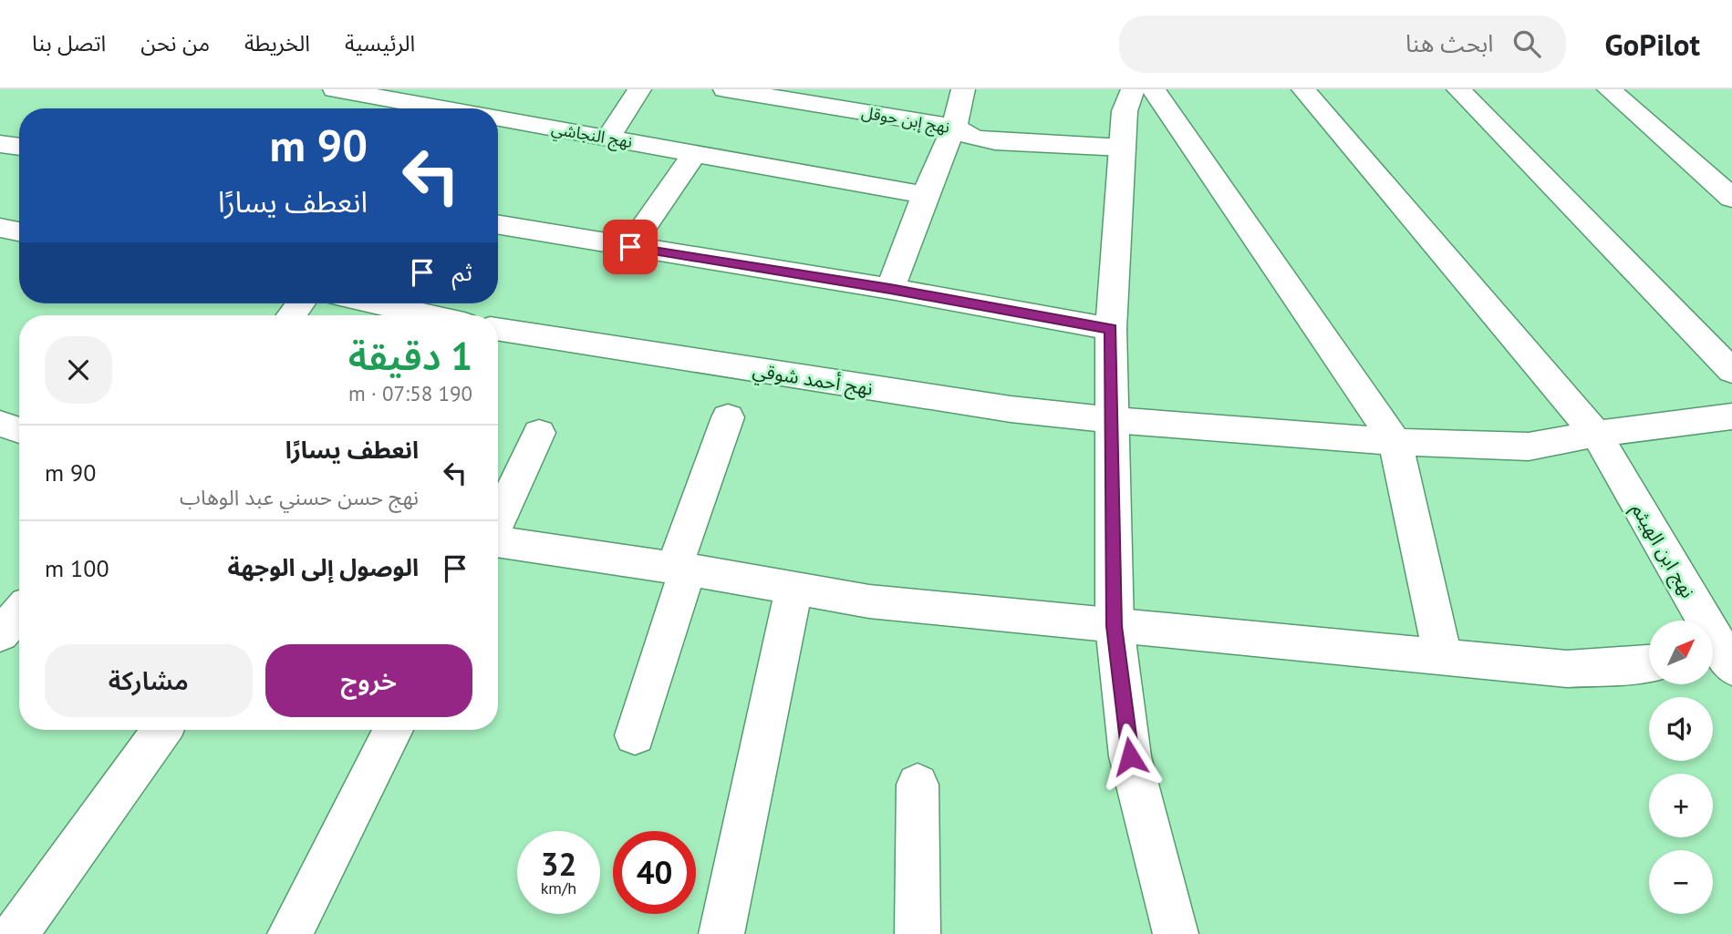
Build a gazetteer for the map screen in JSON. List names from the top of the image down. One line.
{"streets":{"street":["نهج إبن حوقل","نهج النجاشي","نهج أحمد شوقي","نهج ابن الهيثم"]},"crossings":[["نهج أحمد شوقي","نهج ابن الهيثم"]],"north":"top right","page":{"header":"GoPilot","search":"ابحث هنا","nav":["الرئيسية","الخريطة","من نحن","اتصل بنا"],"turn":["90 m","انعطف يسارًا"],"then":"ثم","heading":["1 دقيقة","190 m · 07:58"],"list":[{"name":"انعطف يسارًا","note":"نهج حسن حسني عبد الوهاب","value":"90 m"},{"name":"الوصول إلى الوجهة","value":"100 m"}],"map_buttons":["+","−"],"buttons":["خروج","مشاركة"],"speed":"32 km/h","limit":"40"}}
